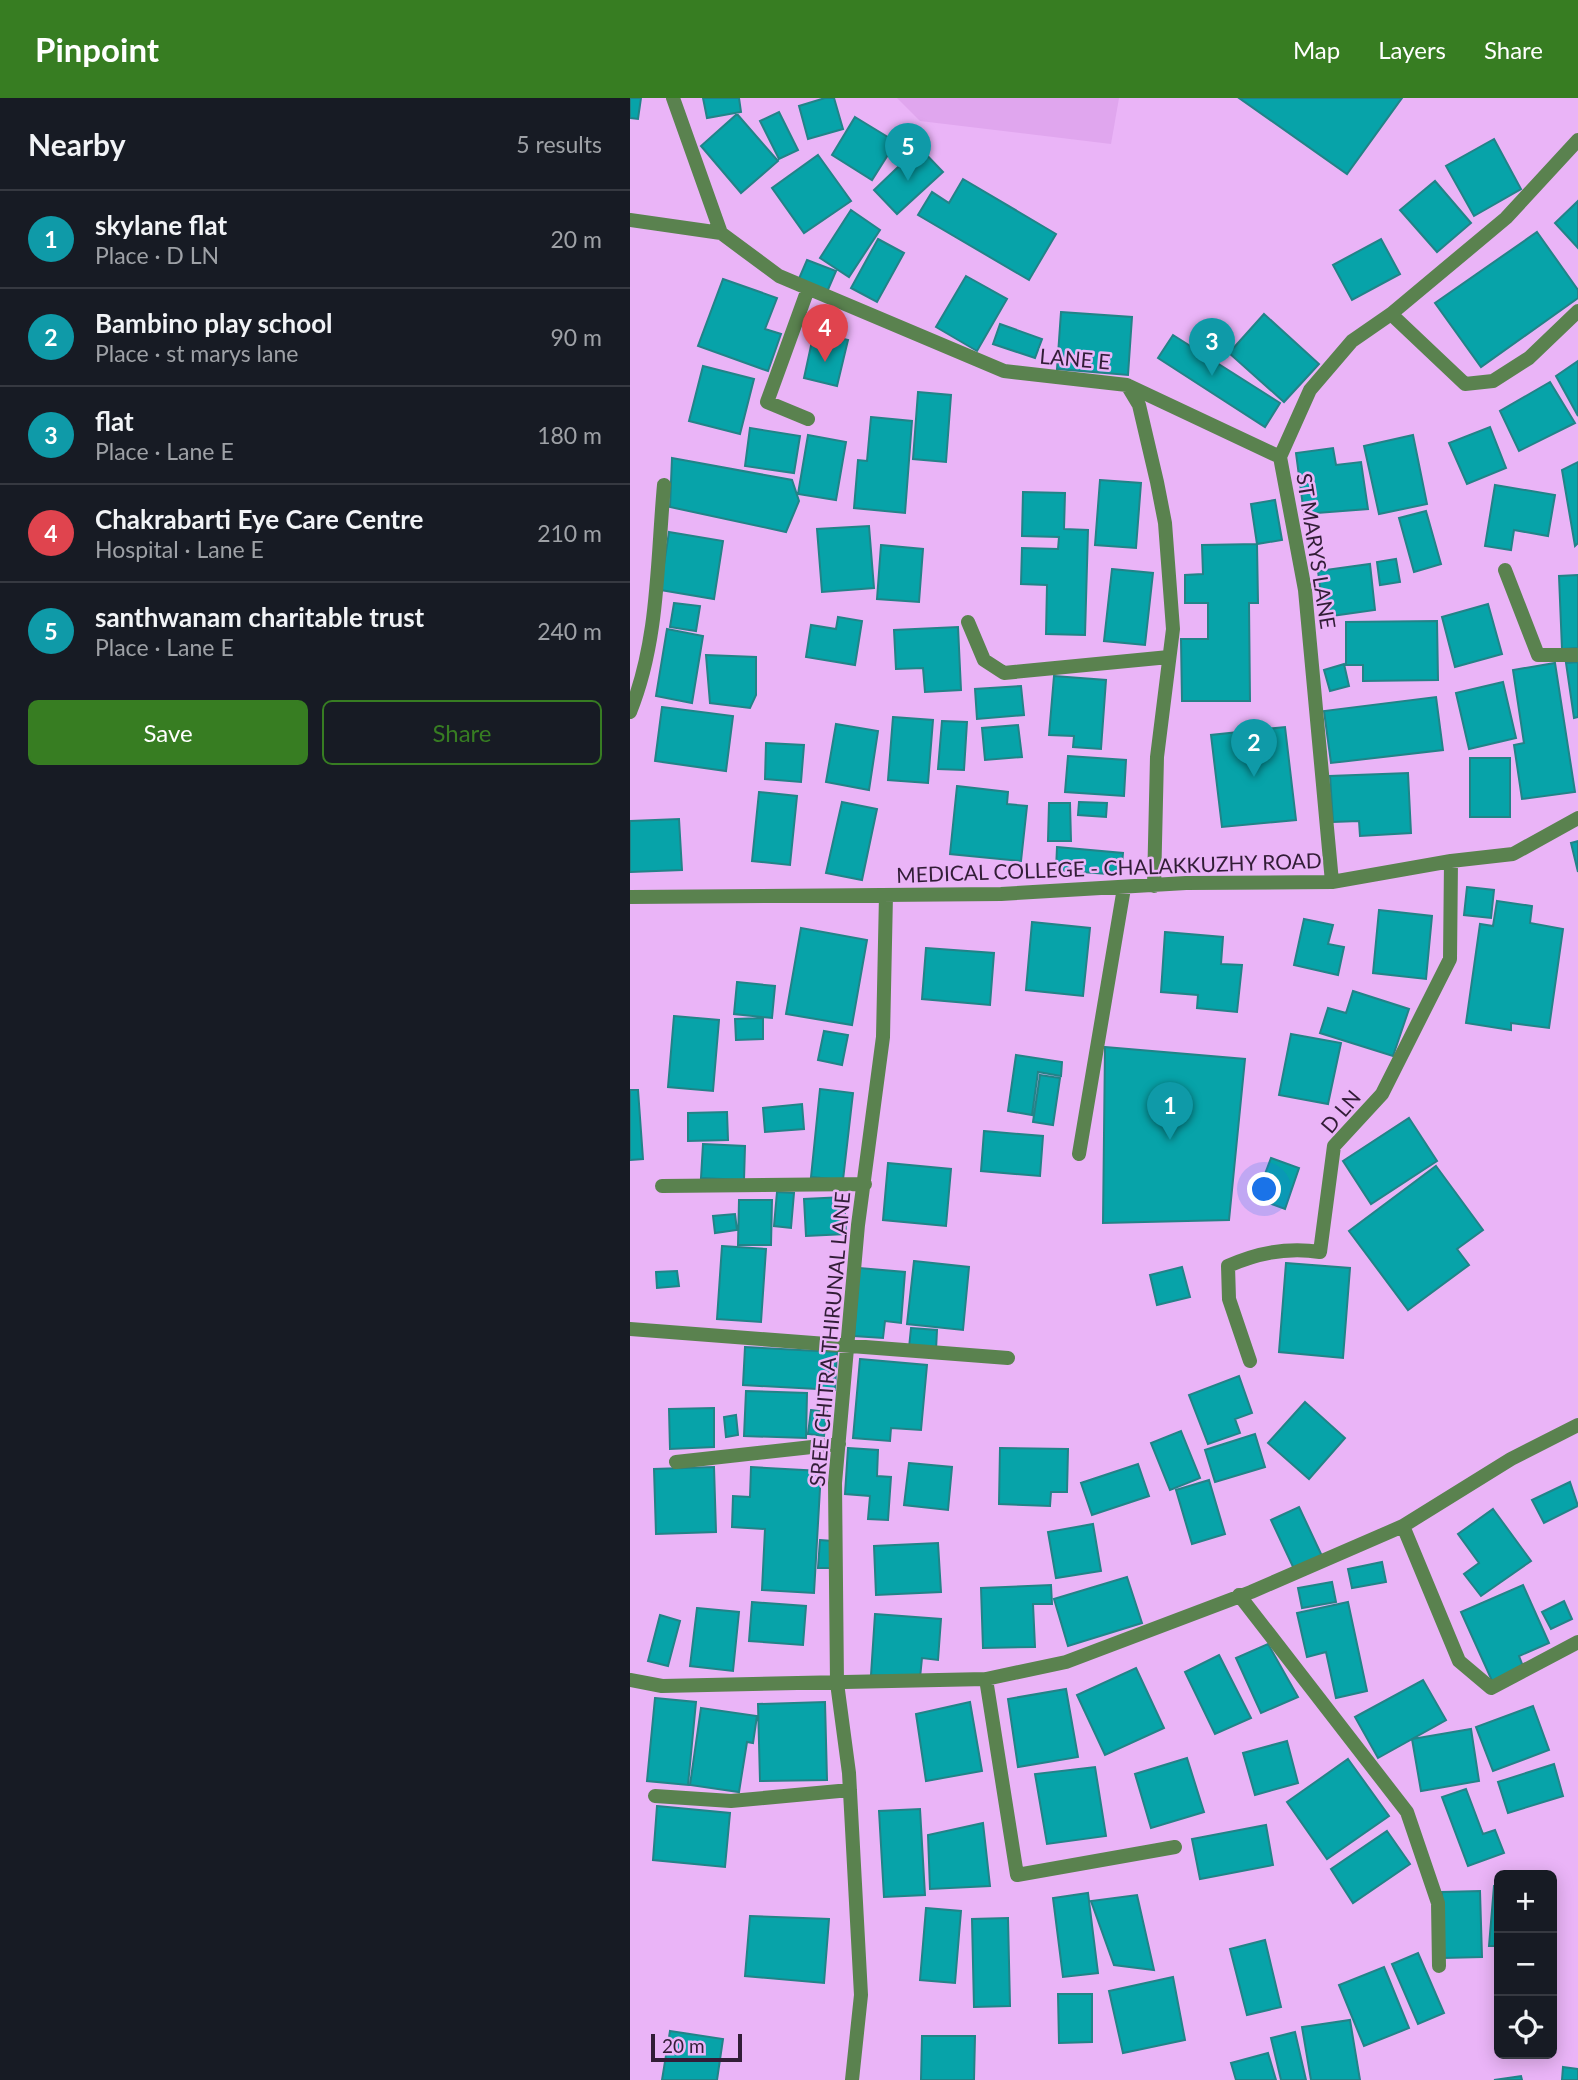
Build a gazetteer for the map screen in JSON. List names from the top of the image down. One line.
{"streets":{"street":["LANE E","ST MARYS LANE","MEDICAL COLLEGE - CHALAKKUZHY ROAD","D LN","SREE CHITRA THIRUNAL LANE"]},"crossings":[["LANE E","MEDICAL COLLEGE - CHALAKKUZHY ROAD"],["ST MARYS LANE","MEDICAL COLLEGE - CHALAKKUZHY ROAD"],["MEDICAL COLLEGE - CHALAKKUZHY ROAD","D LN"],["MEDICAL COLLEGE - CHALAKKUZHY ROAD","SREE CHITRA THIRUNAL LANE"]],"scale_bar":"20 m","page":{"header":"Pinpoint","nav":["Map","Layers","Share"],"heading":["Nearby","5 results"],"pins":["5","4","3","2","1"],"list":[{"mark":"1","name":"skylane flat","note":"Place · D LN","value":"20 m"},{"mark":"2","name":"Bambino play school","note":"Place · st marys lane","value":"90 m"},{"mark":"3","name":"flat","note":"Place · Lane E","value":"180 m"},{"mark":"4","name":"Chakrabarti Eye Care Centre","note":"Hospital · Lane E","value":"210 m"},{"mark":"5","name":"santhwanam charitable trust","note":"Place · Lane E","value":"240 m"}],"buttons":["Save","Share"],"map_buttons":["+","−"],"scale":"20 m"}}
